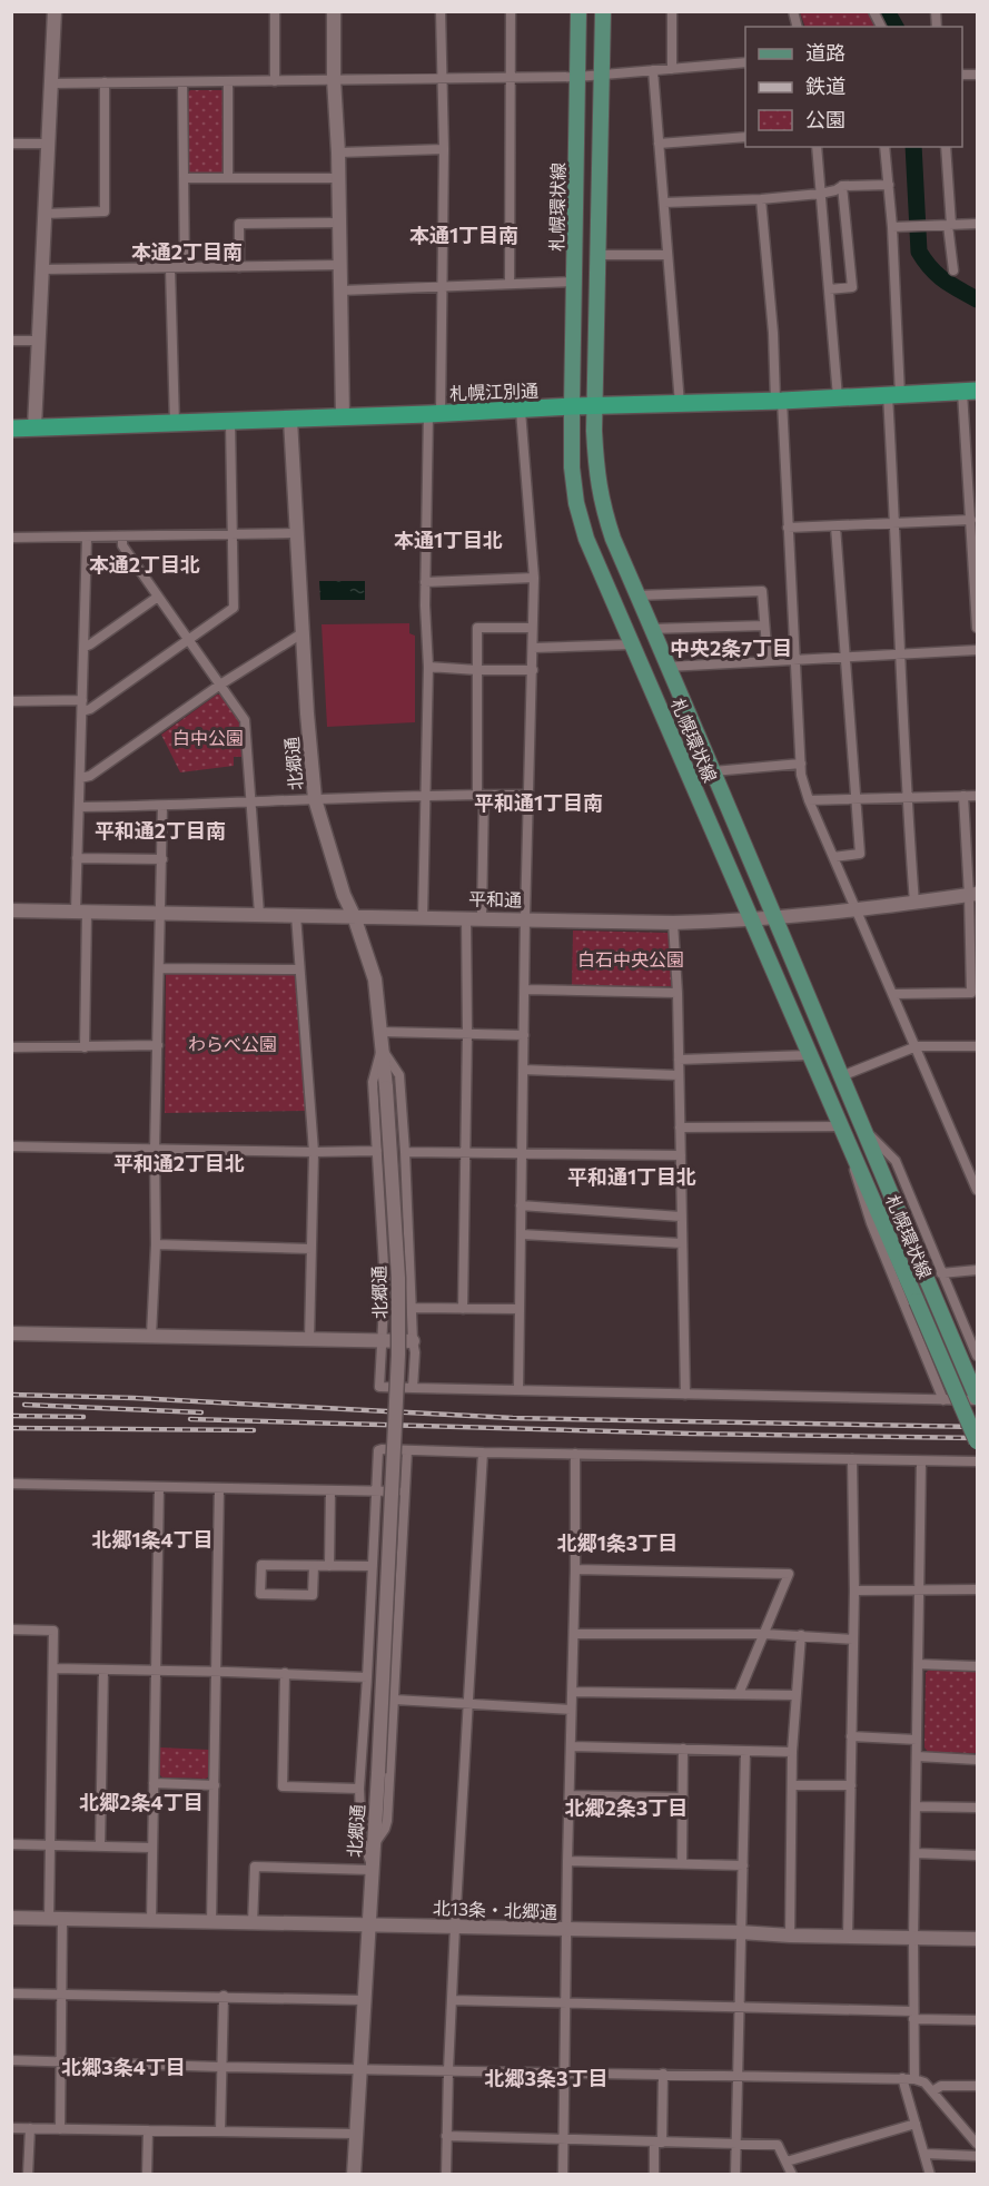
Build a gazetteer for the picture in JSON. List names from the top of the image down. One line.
{"streets":{"highway":["札幌江別通"],"main road":["札幌環状線"],"street":["北郷通","平和通","北13条・北郷通"]},"crossings":[["札幌環状線","札幌江別通"],["札幌環状線","平和通"],["札幌江別通","北郷通"],["北郷通","平和通"],["北郷通","北13条・北郷通"]],"districts":["本通1丁目南","本通2丁目南","本通1丁目北","本通2丁目北","中央2条7丁目","平和通1丁目南","平和通2丁目南","平和通2丁目北","平和通1丁目北","北郷1条4丁目","北郷1条3丁目","北郷2条4丁目","北郷2条3丁目","北郷3条4丁目","北郷3条3丁目"],"parks":["白中公園","白石中央公園","わらべ公園"],"legend":["道路","鉄道","公園"]}
